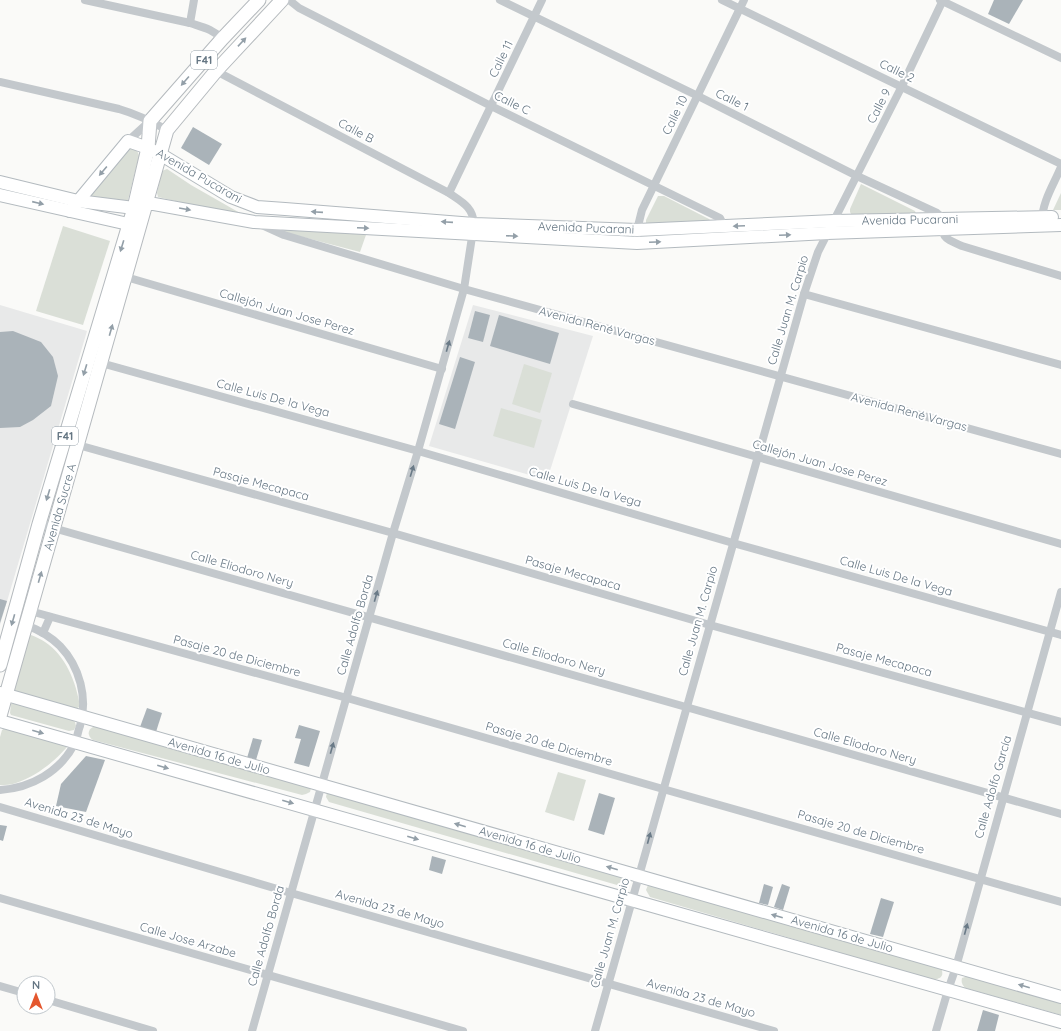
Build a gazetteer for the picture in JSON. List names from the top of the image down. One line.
{"streets":{"main road":["F41","Avenida Pucarani","Avenida René Vargas","Avenida Sucre A","Avenida 16 de Julio"],"street":["Calle 11","Calle 2","Calle 1","Calle C","Calle 9","Calle 10","Calle B","Calle Juan M. Carpio","Callejón Juan Jose Perez","Calle Luis De la Vega","Pasaje Mecapaca","Calle Eliodoro Nery","Calle Adolfo Borda","Pasaje 20 de Diciembre","Calle Adolfo García","Avenida 23 de Mayo","Calle Jose Arzabe"]},"crossings":[["Calle 11","Calle 1"],["Calle 11","Calle C"],["Calle 11","Calle B"],["F41","Calle B"],["F41","Avenida Pucarani"],["F41","Avenida René Vargas"],["F41","Avenida Sucre A"],["Calle 2","Calle 9"],["Calle 2","Calle 10"],["Calle 1","Calle 9"],["Calle 1","Calle 10"],["Calle 1","Avenida Pucarani"],["Calle C","Calle 10"],["Calle C","Avenida Pucarani"],["Calle 9","Avenida Pucarani"],["Calle 9","Calle Juan M. Carpio"],["Calle 10","Avenida Pucarani"],["Calle B","Avenida Pucarani"],["Calle B","Calle Adolfo Borda"],["Avenida Pucarani","Calle Juan M. Carpio"],["Avenida Pucarani","Avenida René Vargas"],["Avenida Pucarani","Calle Adolfo Borda"],["Calle Juan M. Carpio","Callejón Juan Jose Perez"],["Calle Juan M. Carpio","Avenida René Vargas"],["Calle Juan M. Carpio","Calle Luis De la Vega"],["Calle Juan M. Carpio","Pasaje Mecapaca"],["Calle Juan M. Carpio","Calle Eliodoro Nery"],["Calle Juan M. Carpio","Pasaje 20 de Diciembre"],["Calle Juan M. Carpio","Avenida 16 de Julio"],["Calle Juan M. Carpio","Avenida 23 de Mayo"],["Callejón Juan Jose Perez","Avenida Sucre A"],["Callejón Juan Jose Perez","Calle Adolfo Borda"],["Avenida René Vargas","Avenida Sucre A"],["Avenida René Vargas","Calle Adolfo Borda"],["Calle Luis De la Vega","Avenida Sucre A"],["Calle Luis De la Vega","Calle Adolfo Borda"],["Calle Luis De la Vega","Calle Adolfo García"],["Pasaje Mecapaca","Avenida Sucre A"],["Pasaje Mecapaca","Calle Adolfo Borda"],["Pasaje Mecapaca","Calle Adolfo García"],["Avenida Sucre A","Calle Eliodoro Nery"],["Avenida Sucre A","Pasaje 20 de Diciembre"],["Avenida Sucre A","Avenida 16 de Julio"],["Calle Eliodoro Nery","Calle Adolfo Borda"],["Calle Eliodoro Nery","Calle Adolfo García"],["Calle Adolfo Borda","Pasaje 20 de Diciembre"],["Calle Adolfo Borda","Avenida 16 de Julio"],["Calle Adolfo Borda","Avenida 23 de Mayo"],["Calle Adolfo Borda","Calle Jose Arzabe"],["Pasaje 20 de Diciembre","Calle Adolfo García"],["Avenida 16 de Julio","Calle Adolfo García"]],"one_way":["Calle Adolfo Borda"],"north":"top"}
